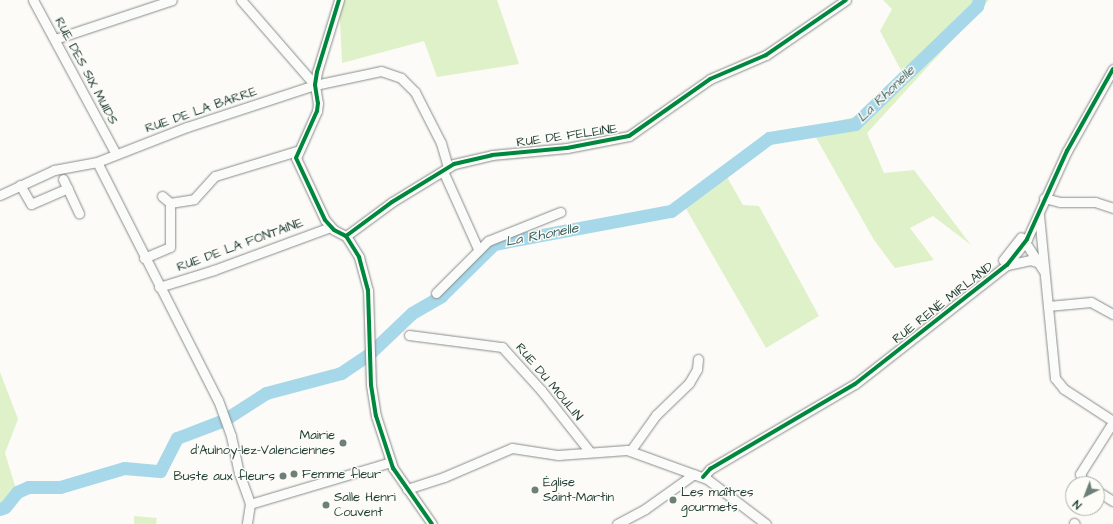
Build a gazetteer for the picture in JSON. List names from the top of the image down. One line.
{"streets":{"street":["RUE DES SIX MUIDS","RUE DE LA BARRE","RUE DE FELEINE","RUE DE LA FONTAINE","RUE RENÉ MIRLAND","RUE DU MOULIN"]},"crossings":[["RUE DES SIX MUIDS","RUE DE LA BARRE"],["RUE DE LA BARRE","RUE DE FELEINE"]],"water":["La Rhonelle"],"places":["Mairie d'Aulnoy-lez-Valenciennes","Femme fleur","Buste aux fleurs","Église Saint-Martin","Les maîtres gourmets","Salle Henri Couvent"],"north":"bottom left"}
